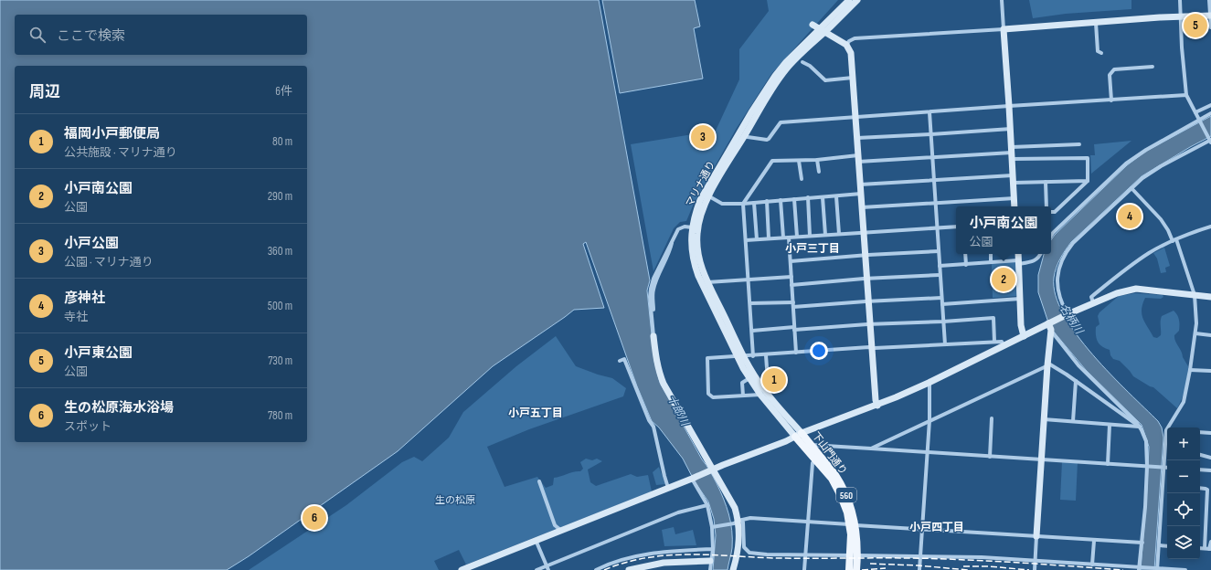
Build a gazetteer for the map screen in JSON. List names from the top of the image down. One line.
{"streets":{"main road":["下山門通り","560"],"street":["マリナ通り"]},"crossings":[["マリナ通り","下山門通り"]],"districts":["小戸三丁目","小戸五丁目","小戸四丁目"],"water":["名柄川","十郎川"],"parks":["生の松原"],"page":{"pins":["5","3","4","2","1","6"],"search":"ここで検索","heading":["周辺","6件"],"list":[{"mark":"1","name":"福岡小戸郵便局","note":"公共施設 · マリナ通り","value":"80 m"},{"mark":"2","name":"小戸南公園","note":"公園","value":"290 m"},{"mark":"3","name":"小戸公園","note":"公園 · マリナ通り","value":"360 m"},{"mark":"4","name":"彦神社","note":"寺社","value":"500 m"},{"mark":"5","name":"小戸東公園","note":"公園","value":"730 m"},{"mark":"6","name":"生の松原海水浴場","note":"スポット","value":"780 m"}],"popup":["小戸南公園","公園"],"map_buttons":["+","−"]}}
